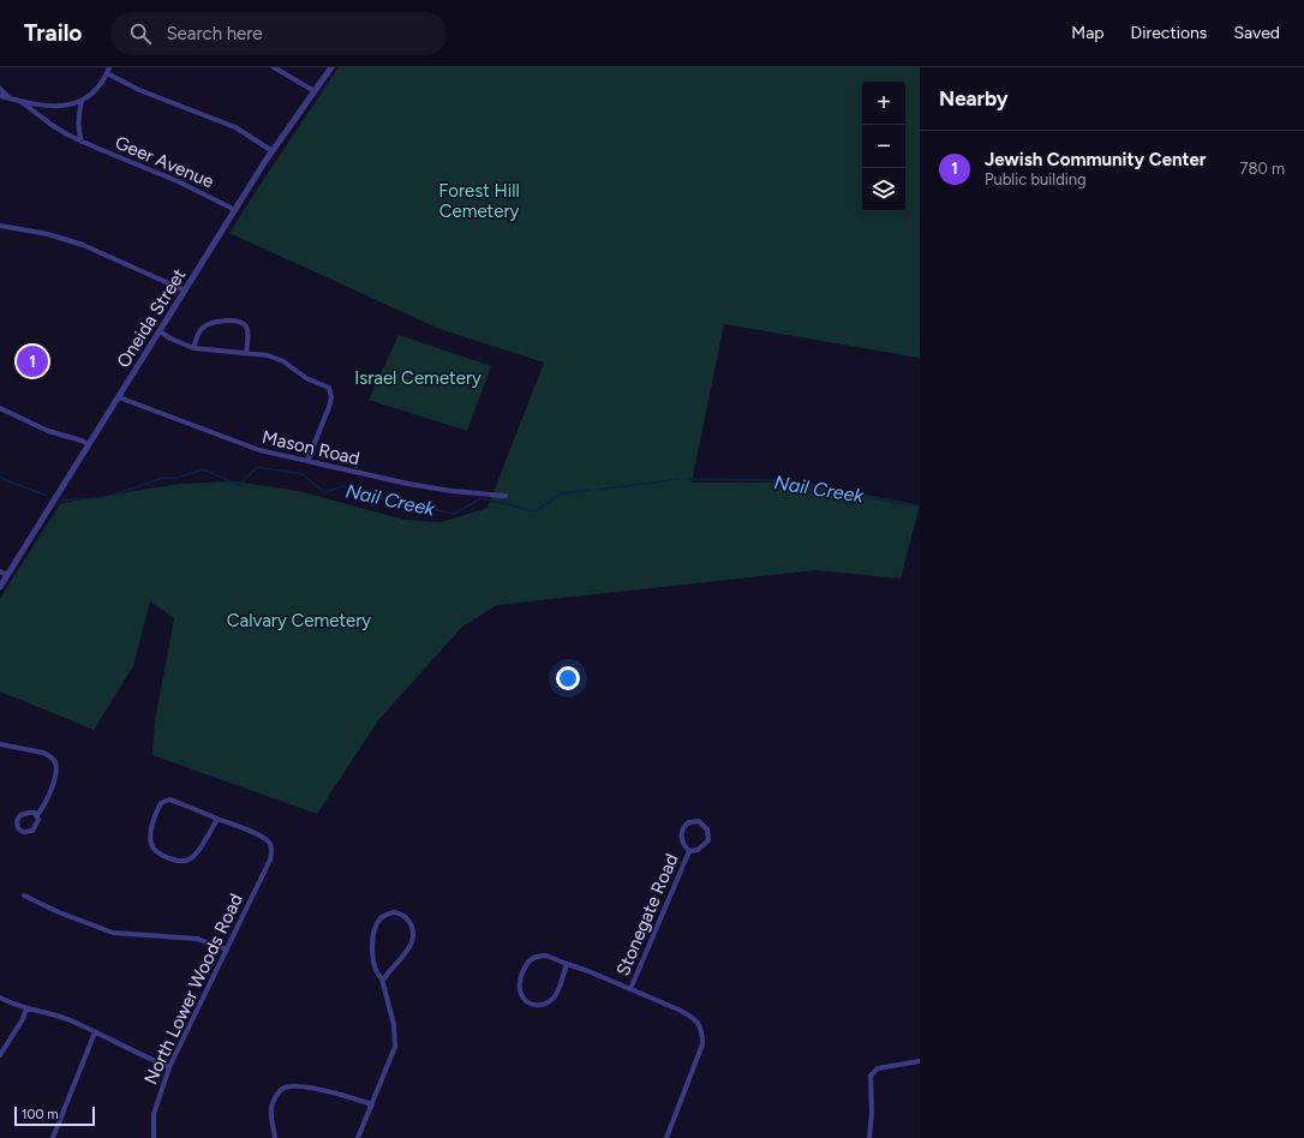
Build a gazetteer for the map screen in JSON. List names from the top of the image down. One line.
{"streets":{"street":["Geer Avenue","Oneida Street","Mason Road","Stonegate Road","North Lower Woods Road"]},"crossings":[["Geer Avenue","Oneida Street"],["Oneida Street","Mason Road"]],"water":["Nail Creek"],"parks":["Forest Hill Cemetery","Israel Cemetery","Calvary Cemetery"],"scale_bar":"100 m","page":{"header":"Trailo","search":"Search here","nav":["Map","Directions","Saved"],"heading":"Nearby","map_buttons":["+","−"],"list":[{"mark":"1","name":"Jewish Community Center","note":"Public building","value":"780 m"}],"pins":"1","scale":"100 m"}}
